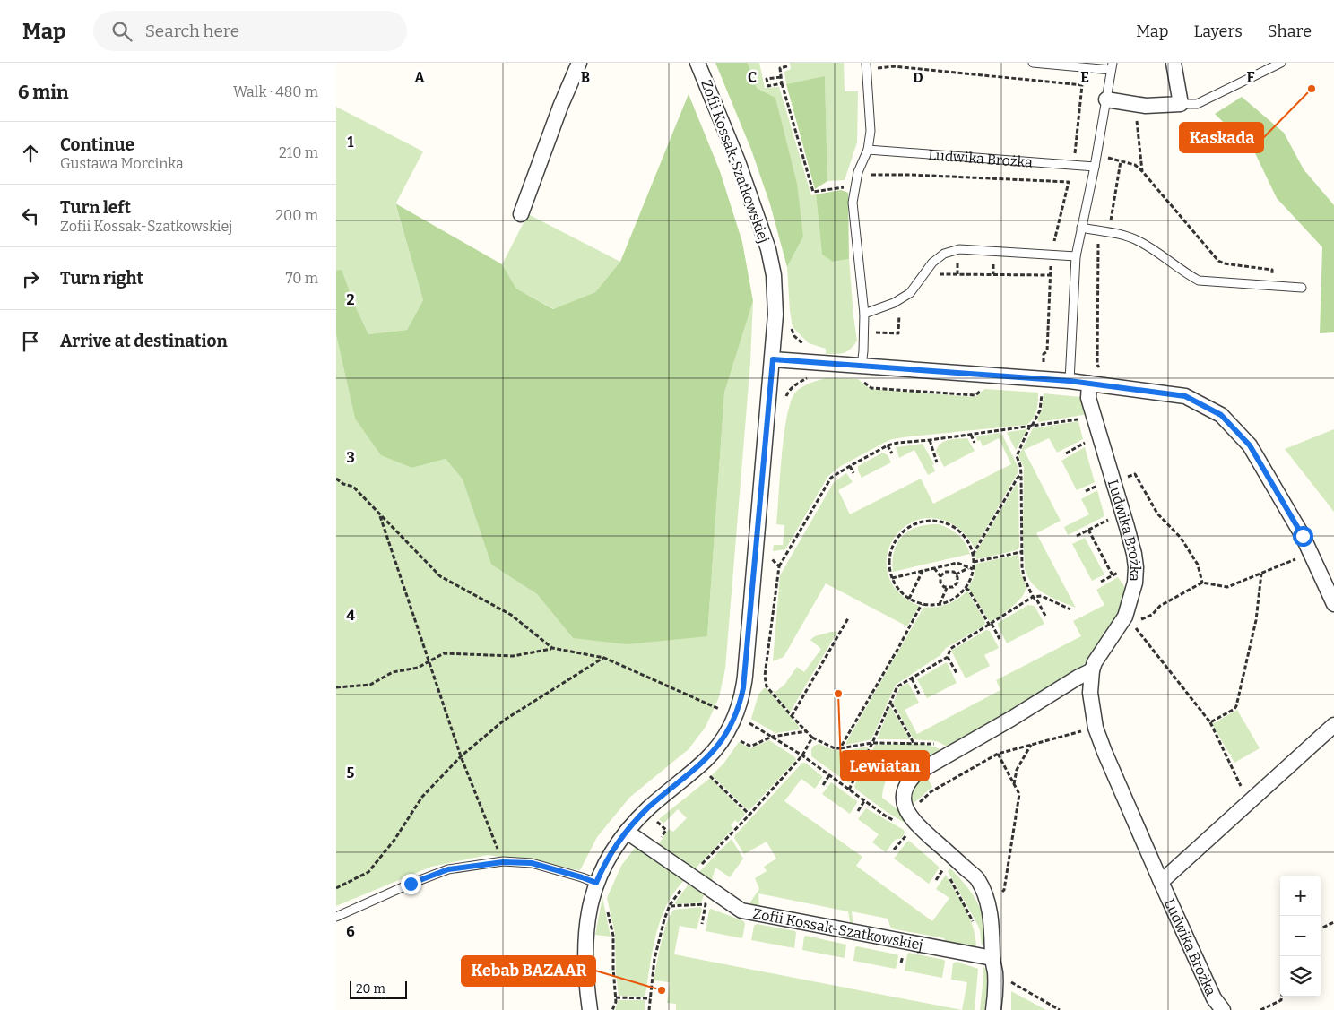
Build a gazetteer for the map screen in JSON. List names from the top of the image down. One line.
{"streets":{"street":["Ludwika Brożka","Zofii Kossak-Szatkowskiej"]},"places":["Kaskada","Lewiatan","Kebab BAZAAR"],"scale_bar":"20 m","page":{"header":"Map","search":"Search here","nav":["Map","Layers","Share"],"heading":["6 min","Walk · 480 m"],"list":[["Continue","Gustawa Morcinka","210 m"],["Turn left","Zofii Kossak-Szatkowskiej","200 m"],["Turn right","70 m"],"Arrive at destination"],"map_buttons":["+","−"],"scale":"20 m"},"grid":{"columns":["A","B","C","D","E","F"],"rows":["1","2","3","4","5","6"]}}
